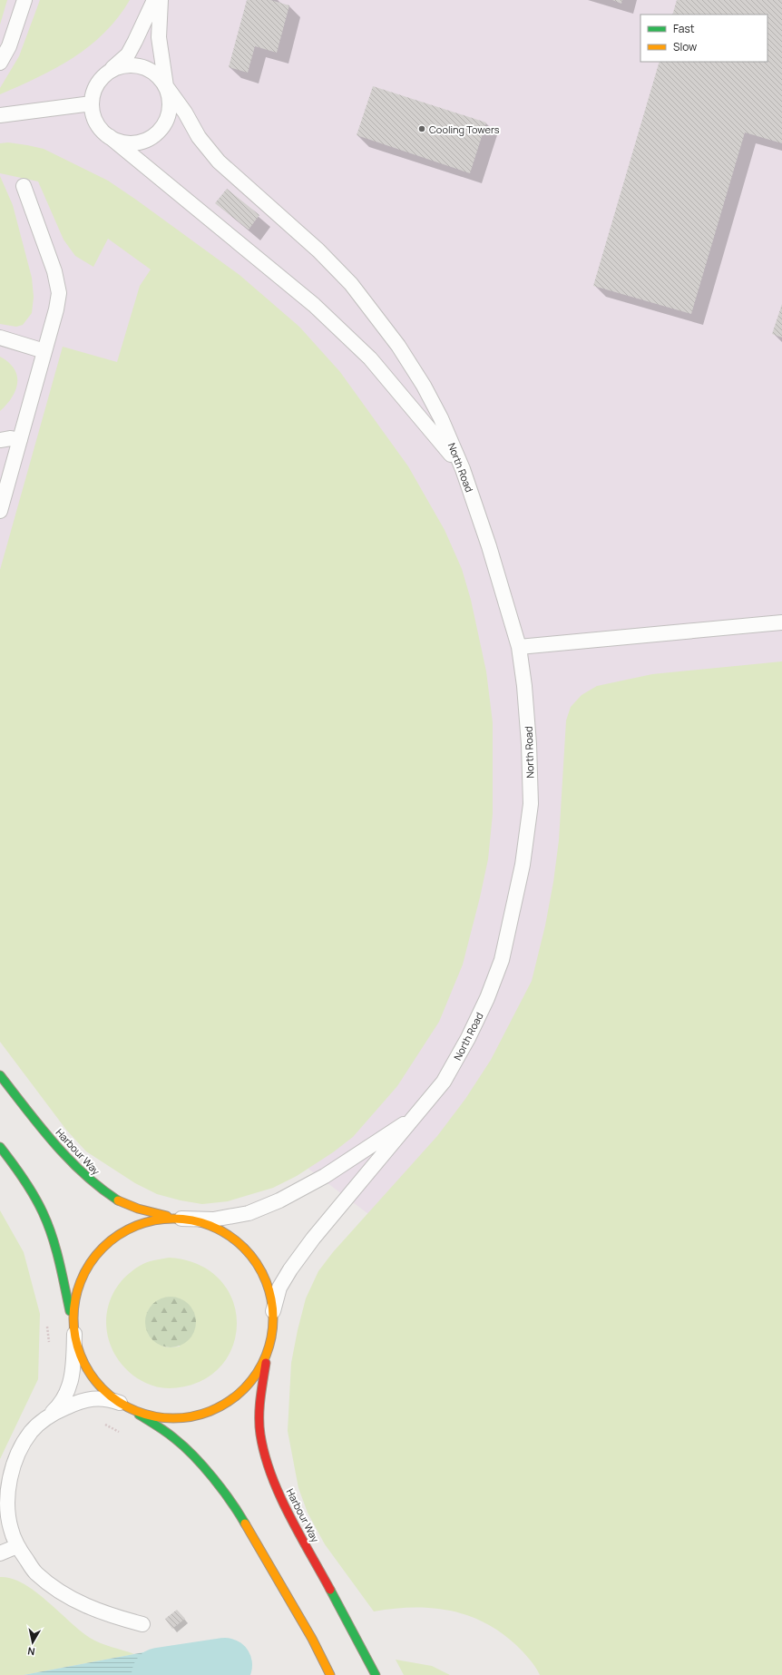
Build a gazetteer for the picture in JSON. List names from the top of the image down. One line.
{"streets":{"main road":["Harbour Way"],"lane":["North Road"]},"crossings":[["North Road","Harbour Way"]],"places":["Cooling Towers"],"legend":["Fast","Slow"],"north":"bottom"}
